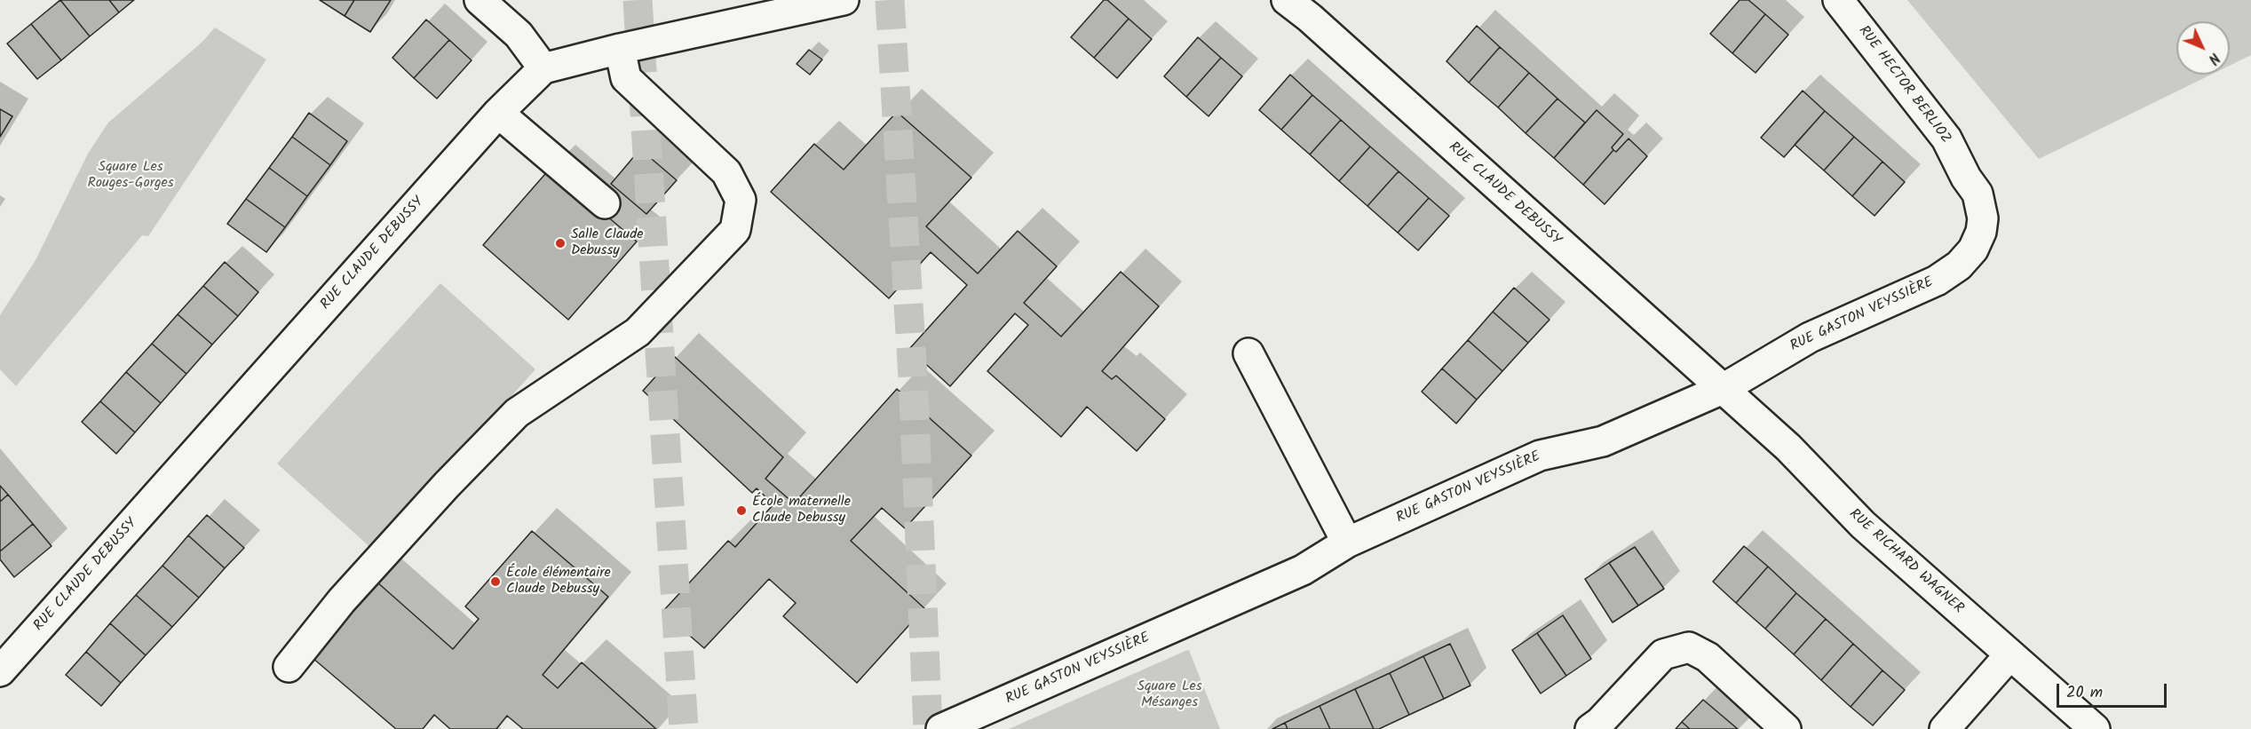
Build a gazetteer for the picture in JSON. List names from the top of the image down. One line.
{"streets":{"street":["RUE HECTOR BERLIOZ","RUE CLAUDE DEBUSSY","RUE GASTON VEYSSIÈRE","RUE RICHARD WAGNER"]},"crossings":[["RUE HECTOR BERLIOZ","RUE GASTON VEYSSIÈRE"],["RUE CLAUDE DEBUSSY","RUE GASTON VEYSSIÈRE"],["RUE CLAUDE DEBUSSY","RUE RICHARD WAGNER"],["RUE GASTON VEYSSIÈRE","RUE RICHARD WAGNER"]],"parks":["Square Les Rouges-Gorges","Square Les Mésanges"],"places":["Salle Claude Debussy","École maternelle Claude Debussy","École élémentaire Claude Debussy"],"scale_bar":"20 m","north":"bottom right"}
